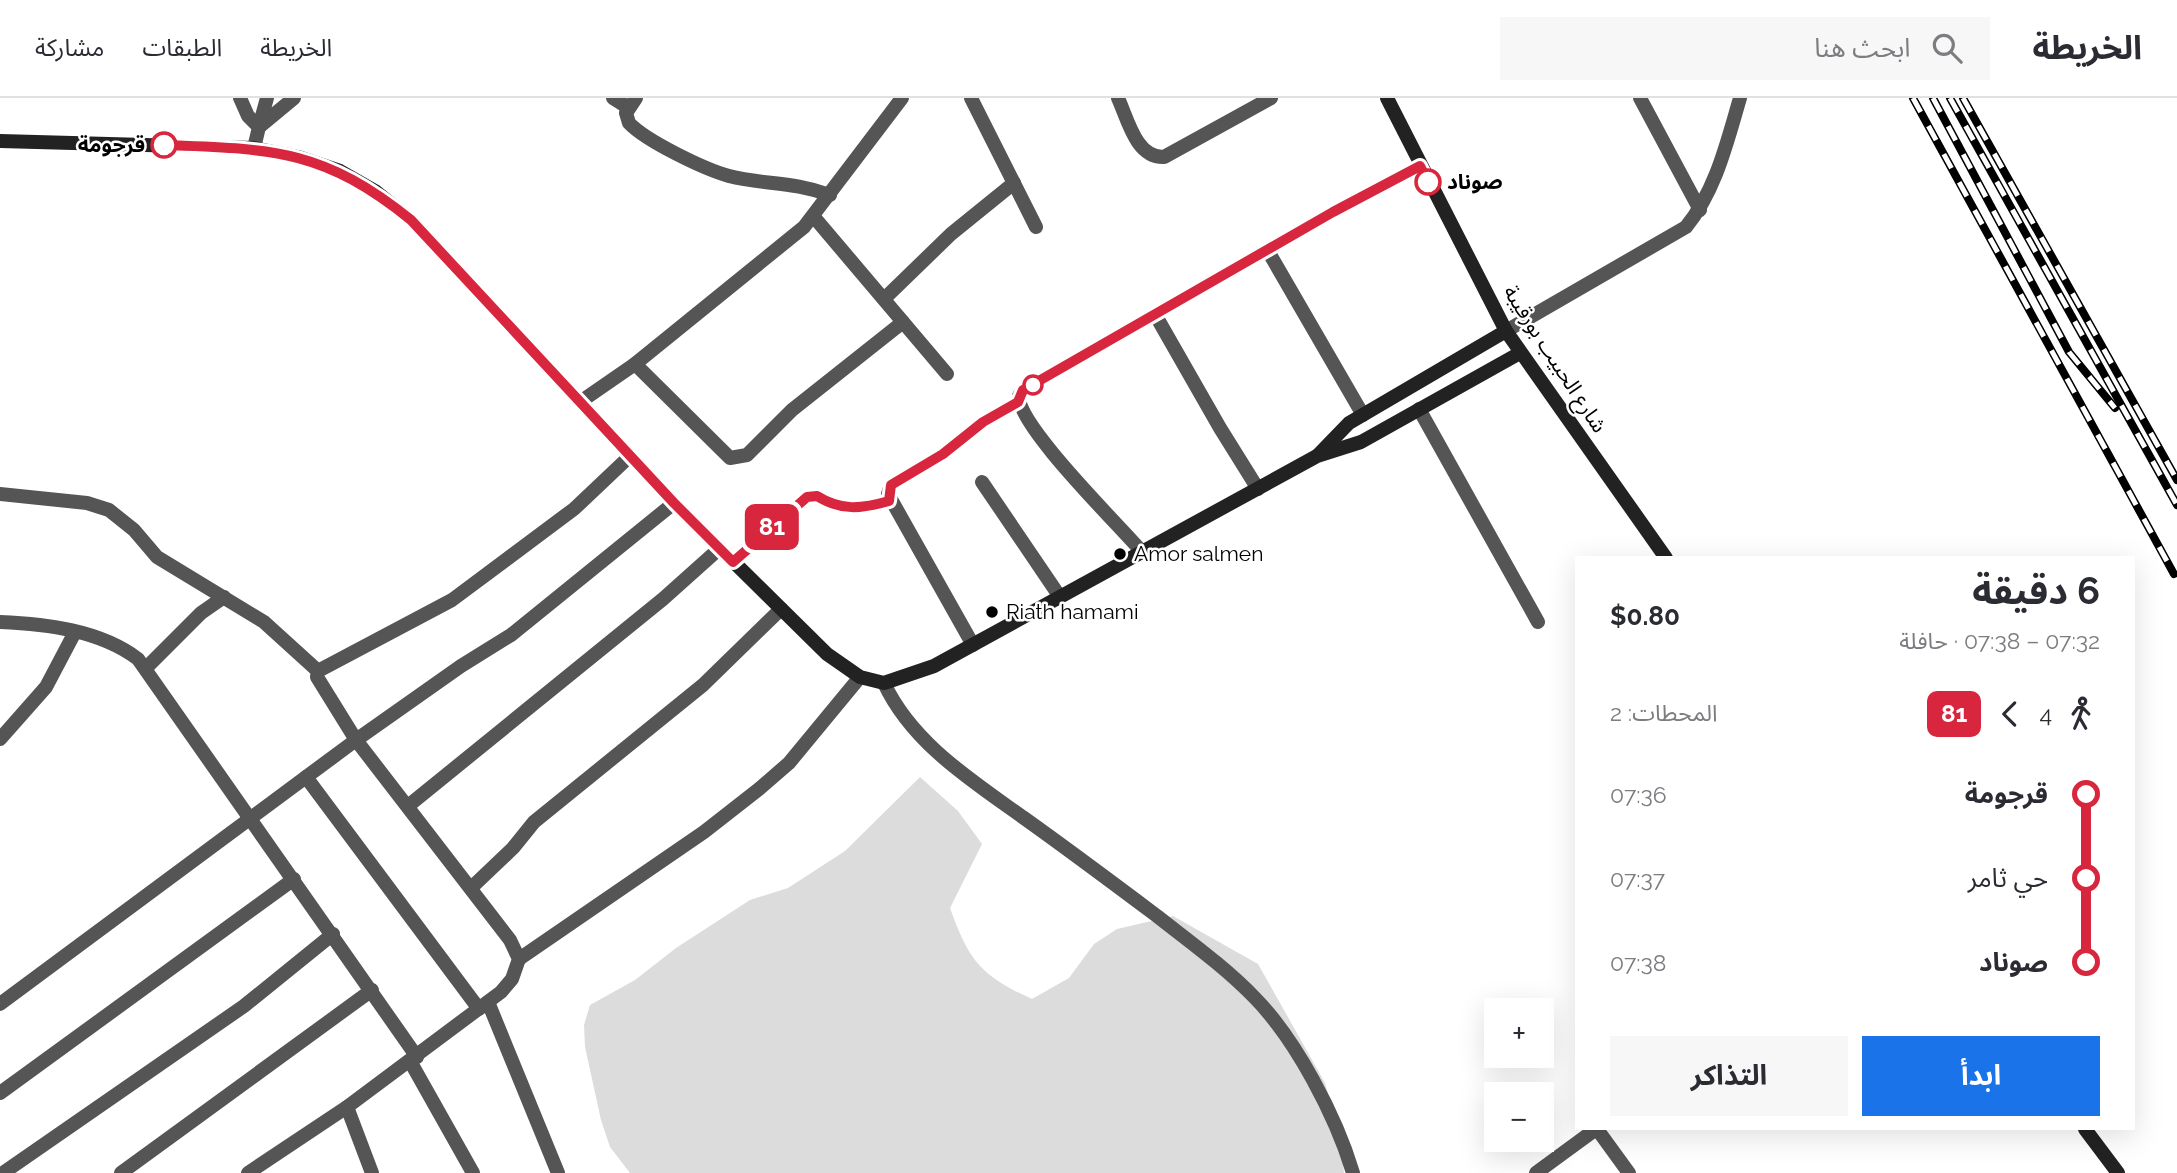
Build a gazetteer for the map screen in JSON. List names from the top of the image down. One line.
{"streets":{"main road":["شارع الحبيب بورقيبة"]},"places":["قرجومة","صوناد","Amor salmen","Riath hamami"],"lines":["bus line 81"],"page":{"header":"الخريطة","search":"ابحث هنا","nav":["الخريطة","الطبقات","مشاركة"],"on_map":"81","heading":["6 دقيقة","07:32 – 07:38 · حافلة","$0.80"],"legs":["4","81","المحطات: 2"],"list":[{"name":"قرجومة","value":"07:36"},{"name":"حي ثامر","value":"07:37"},{"name":"صوناد","value":"07:38"}],"map_buttons":["+","−"],"buttons":["ابدأ","التذاكر"]}}
